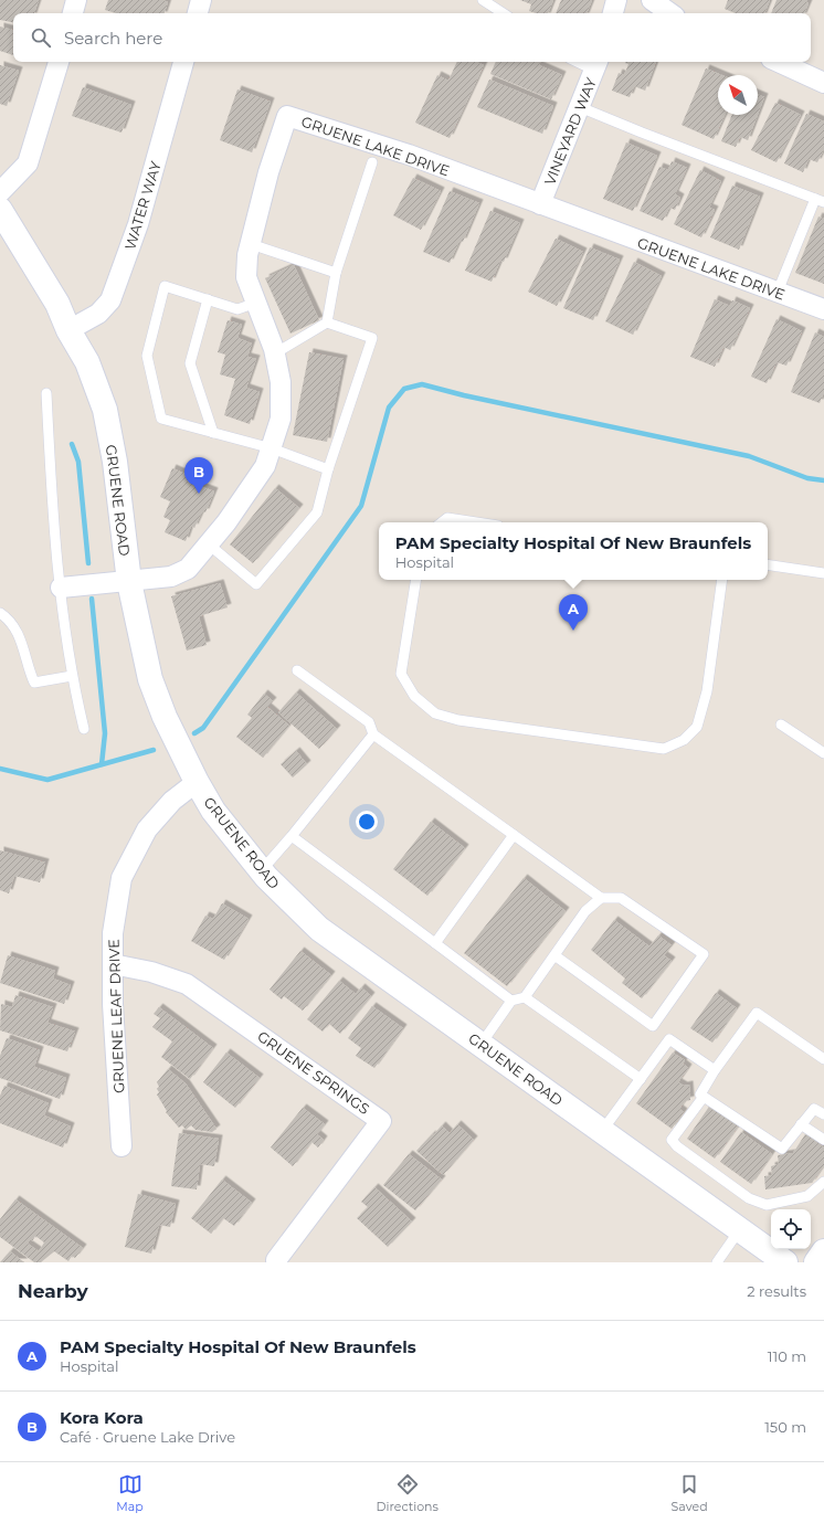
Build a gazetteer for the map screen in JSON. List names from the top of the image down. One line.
{"streets":{"street":["VINEYARD WAY","GRUENE LAKE DRIVE","WATER WAY","GRUENE ROAD","GRUENE LEAF DRIVE","GRUENE SPRINGS"]},"crossings":[["VINEYARD WAY","GRUENE LAKE DRIVE"],["GRUENE LAKE DRIVE","GRUENE ROAD"],["WATER WAY","GRUENE ROAD"],["GRUENE ROAD","GRUENE LEAF DRIVE"],["GRUENE LEAF DRIVE","GRUENE SPRINGS"]],"north":"top left","page":{"search":"Search here","pins":["B","A"],"popup":["PAM Specialty Hospital Of New Braunfels","Hospital"],"heading":["Nearby","2 results"],"list":[{"mark":"A","name":"PAM Specialty Hospital Of New Braunfels","note":"Hospital","value":"110 m"},{"mark":"B","name":"Kora Kora","note":"Café · Gruene Lake Drive","value":"150 m"}],"nav":["Map","Directions","Saved"]}}
